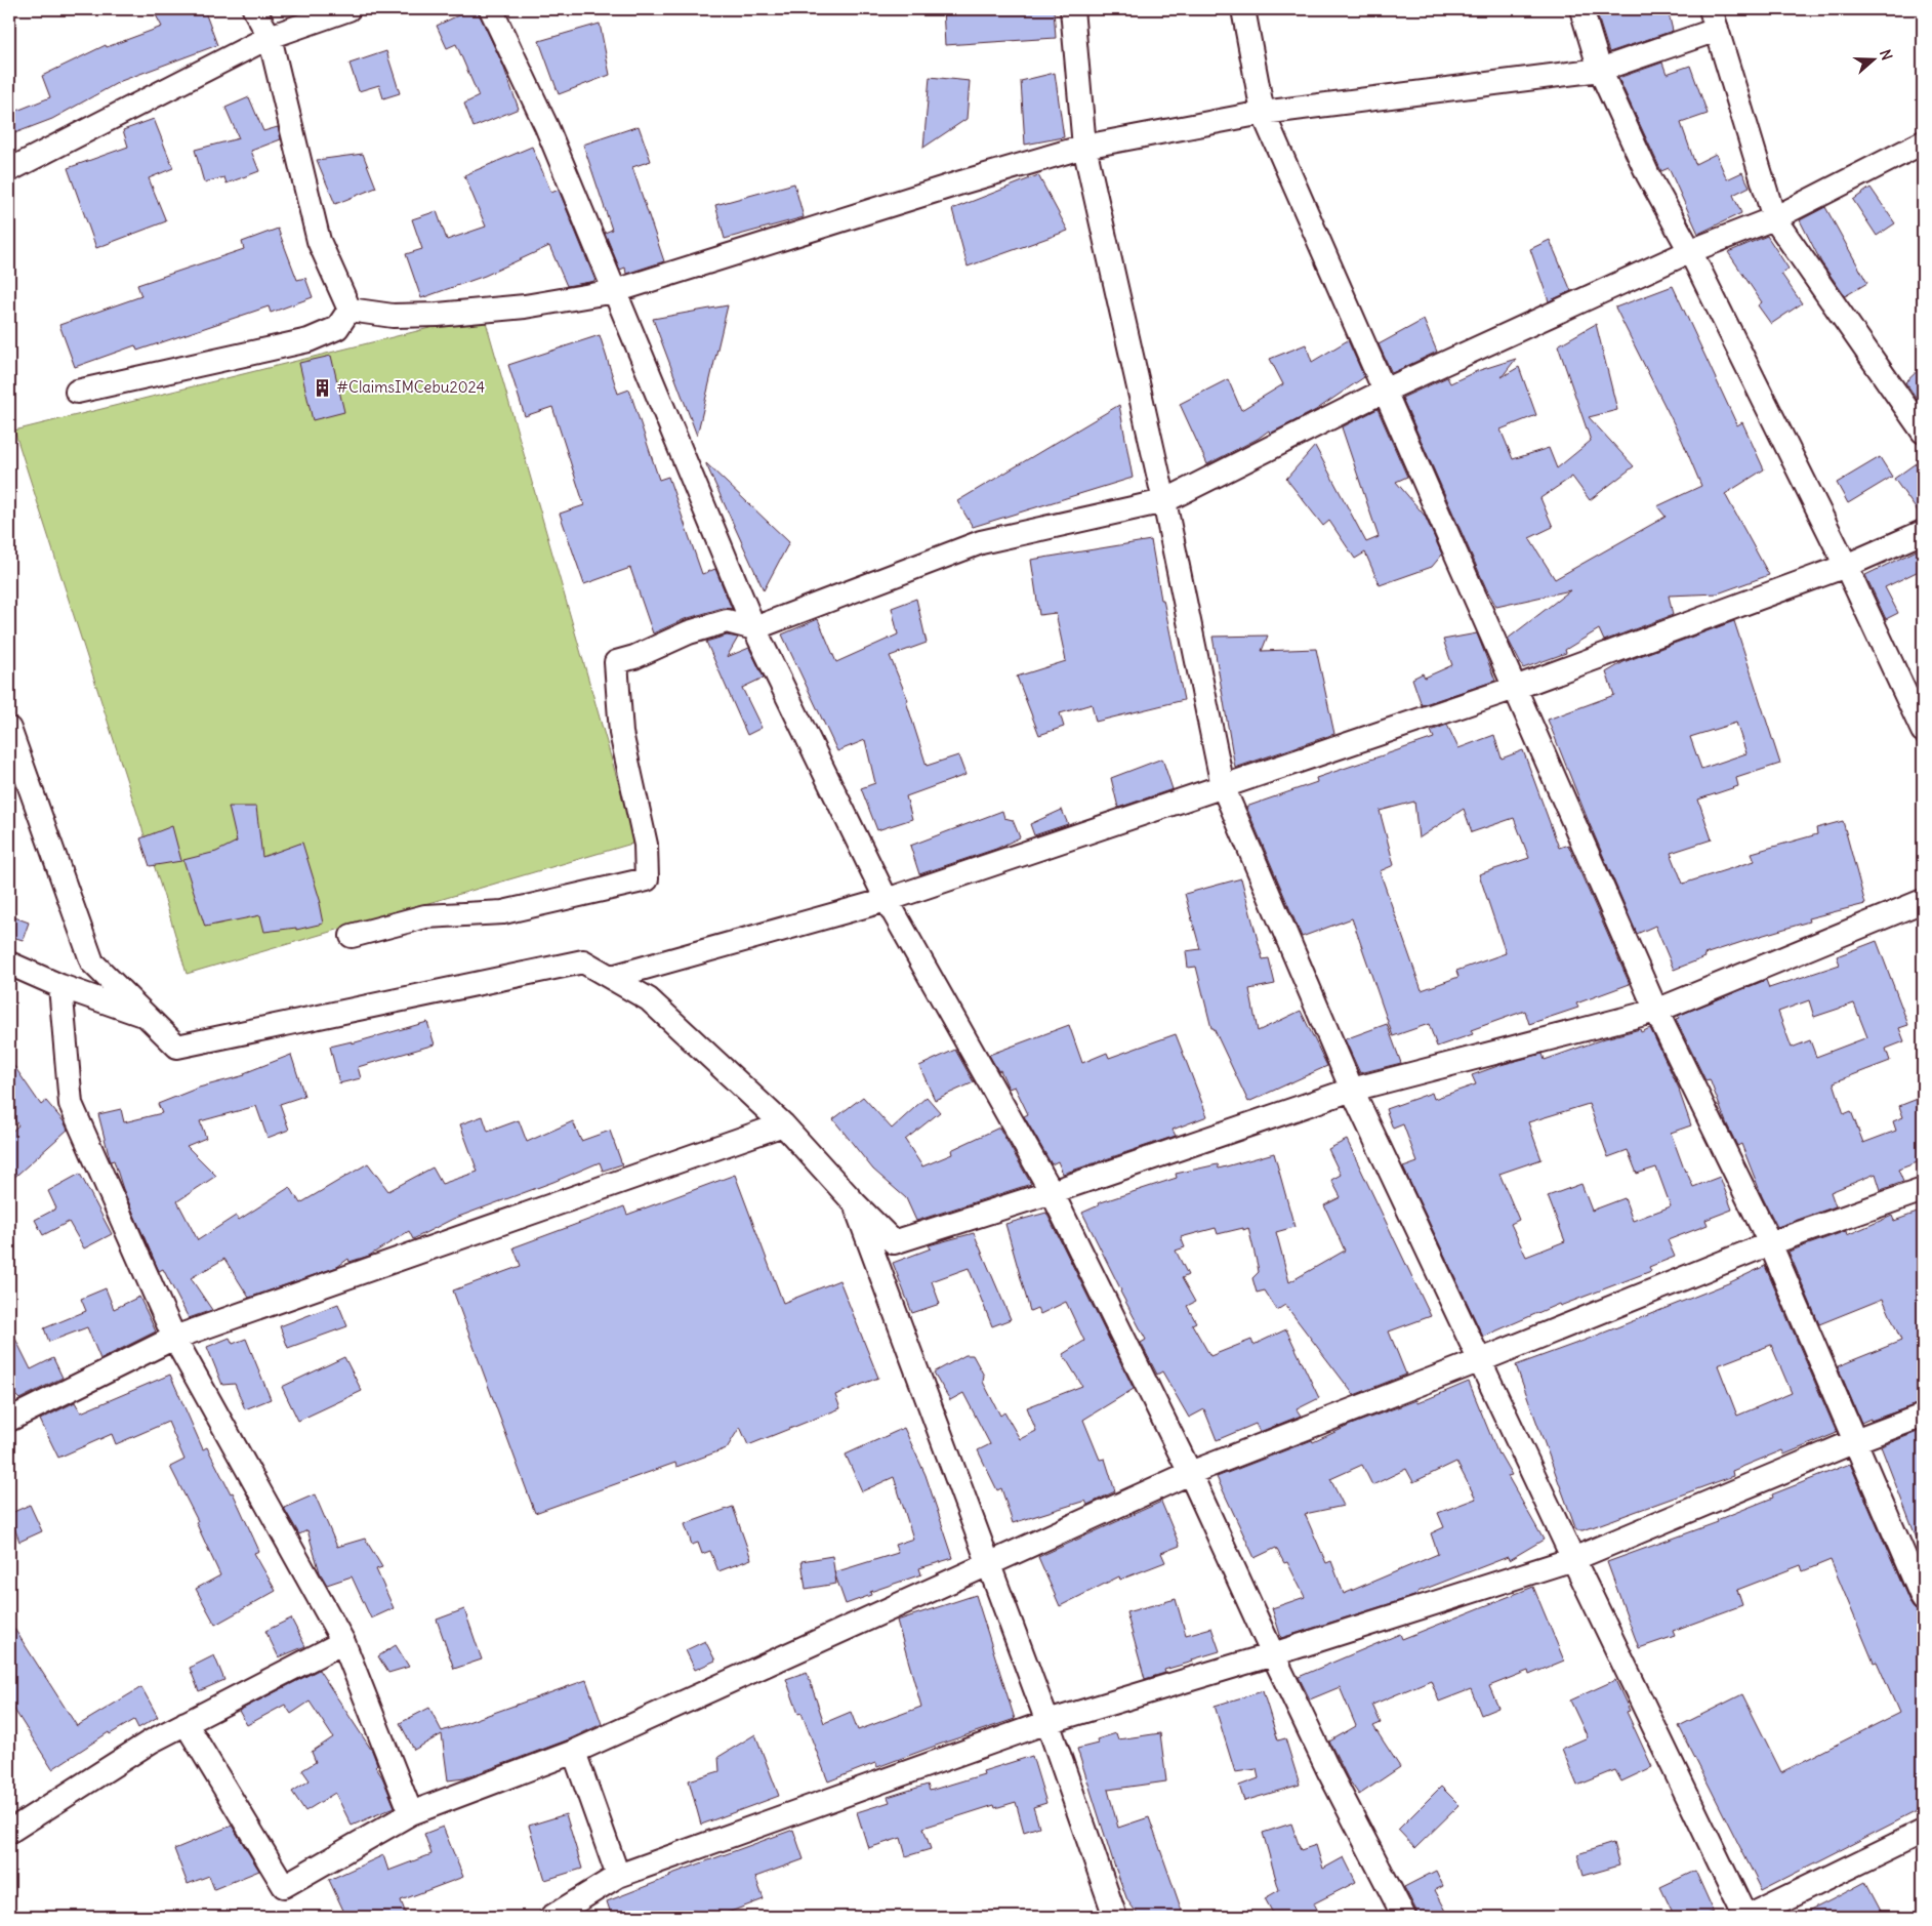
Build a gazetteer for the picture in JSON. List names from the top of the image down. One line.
{"places":{"building":["#ClaimsIMCebu2024"]},"north":"right"}
